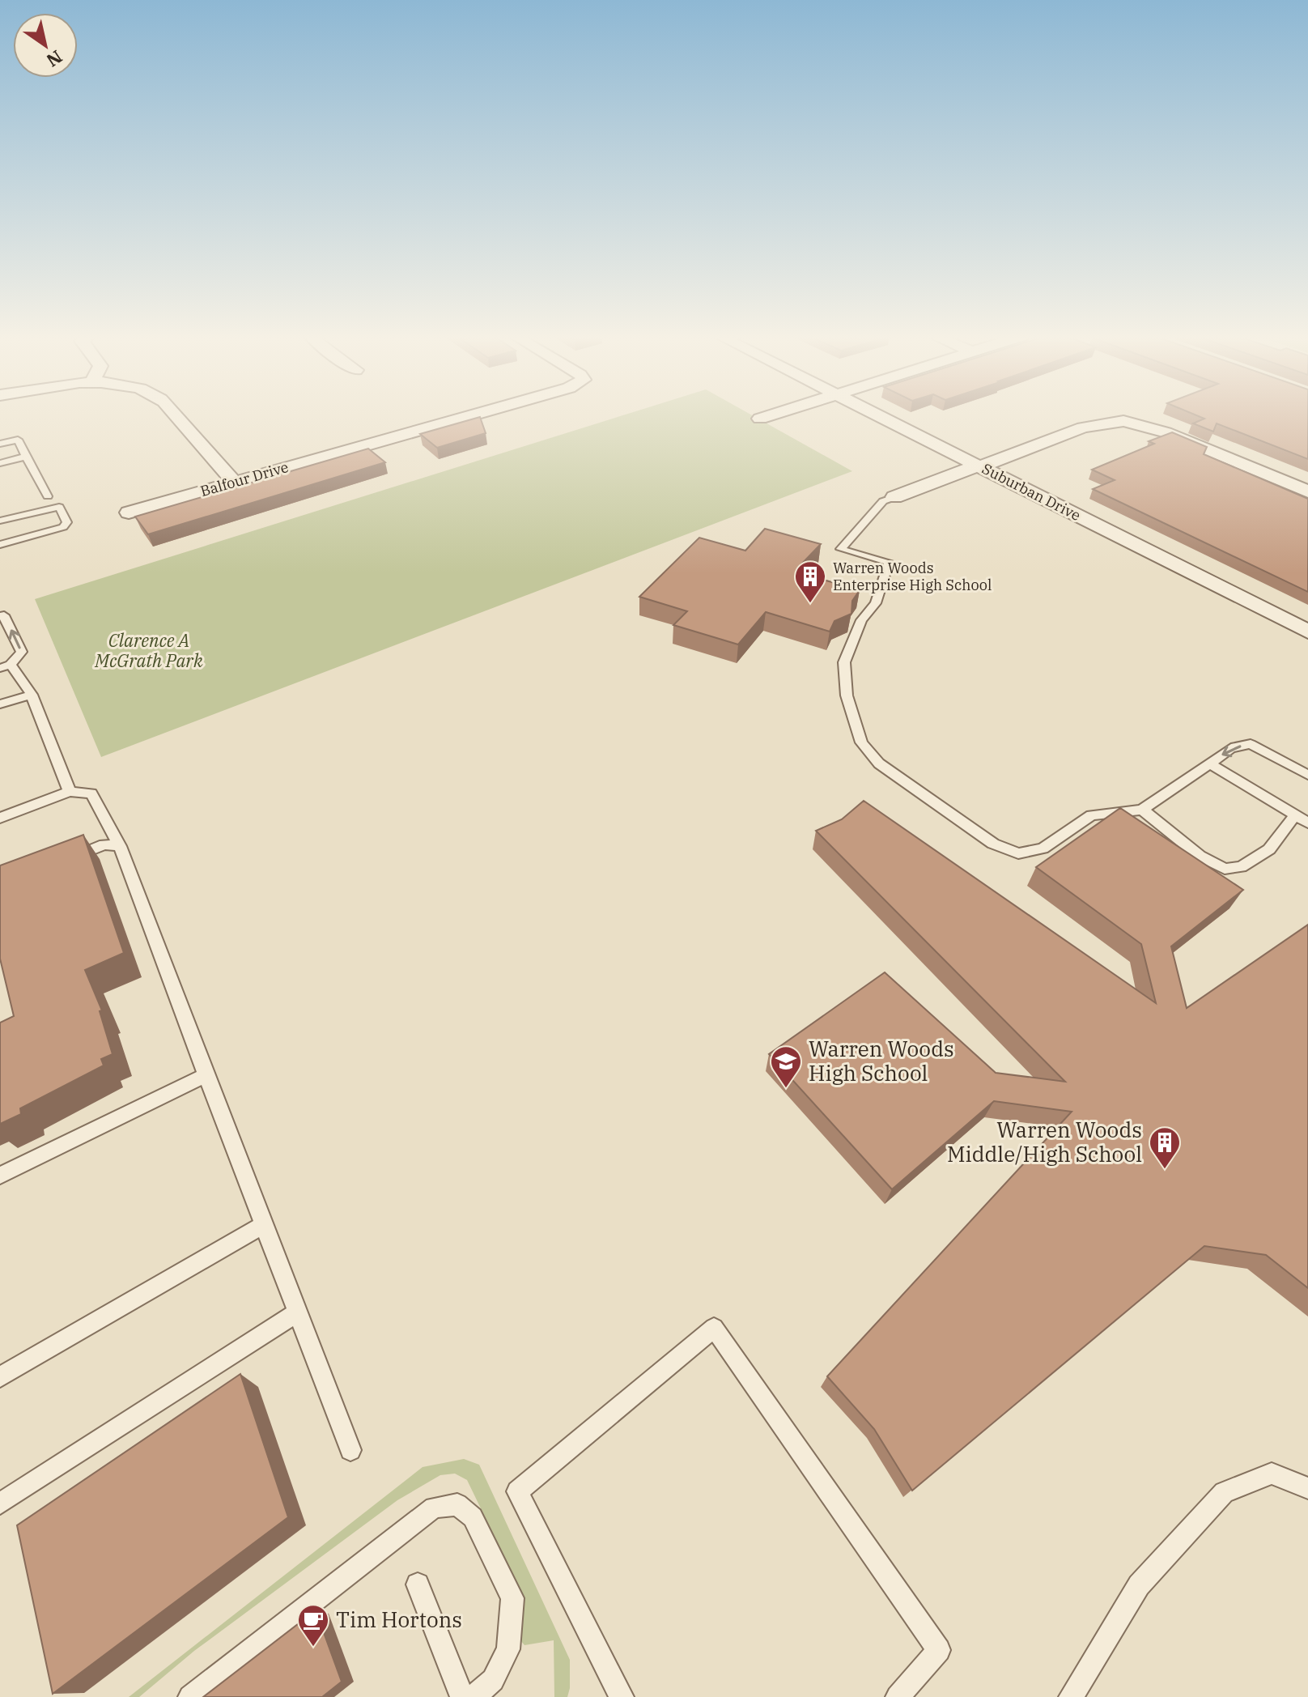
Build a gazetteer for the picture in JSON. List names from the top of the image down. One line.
{"streets":{"street":["Balfour Drive","Suburban Drive"]},"parks":["Clarence A McGrath Park"],"places":{"building":["Warren Woods Enterprise High School","Warren Woods Middle/High School"],"school or university":["Warren Woods High School"],"cafe":["Tim Hortons"]},"north":"bottom right"}
